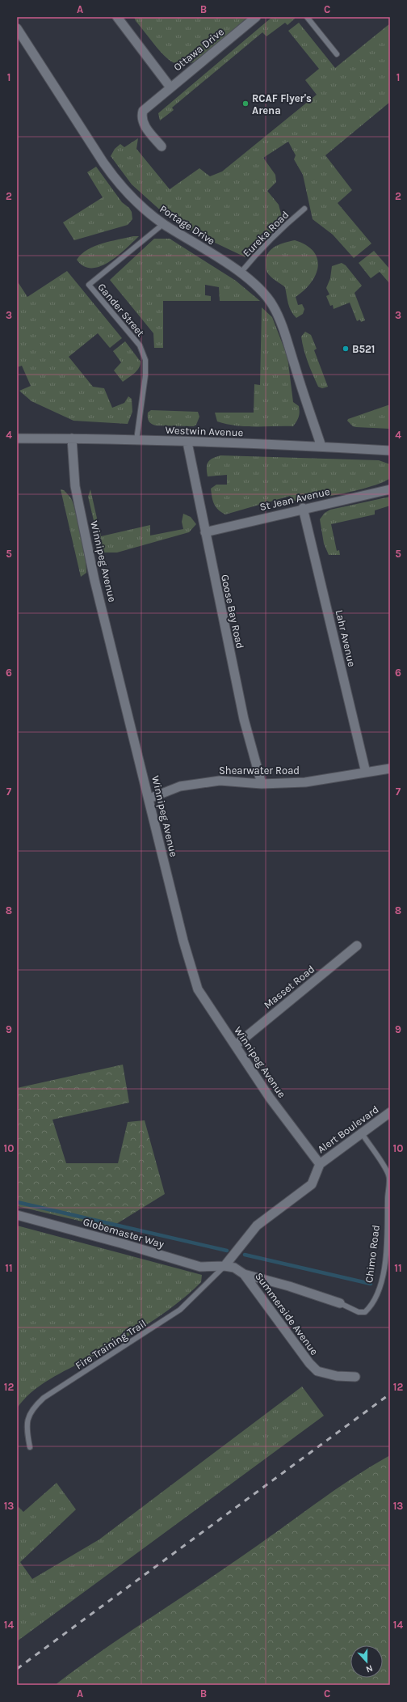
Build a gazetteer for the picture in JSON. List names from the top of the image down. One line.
{"streets":{"street":["Ottawa Drive","Portage Drive","Westwin Avenue","St Jean Avenue","Winnipeg Avenue","Goose Bay Road","Lahr Avenue","Shearwater Road","Masset Road","Alert Boulevard","Globemaster Way","Chimo Road","Summerside Avenue"],"lane":["Eureka Road","Gander Street","Fire Training Trail"]},"crossings":[["Portage Drive","Eureka Road"],["Portage Drive","Gander Street"],["Portage Drive","Westwin Avenue"],["Gander Street","Westwin Avenue"],["Westwin Avenue","Winnipeg Avenue"],["Westwin Avenue","Goose Bay Road"],["St Jean Avenue","Goose Bay Road"],["St Jean Avenue","Lahr Avenue"],["Winnipeg Avenue","Shearwater Road"],["Winnipeg Avenue","Masset Road"],["Winnipeg Avenue","Alert Boulevard"],["Goose Bay Road","Shearwater Road"],["Lahr Avenue","Shearwater Road"],["Alert Boulevard","Chimo Road"],["Globemaster Way","Summerside Avenue"],["Globemaster Way","Fire Training Trail"],["Chimo Road","Summerside Avenue"],["Summerside Avenue","Fire Training Trail"]],"places":["RCAF Flyer's Arena","B521"],"north":"bottom","grid":{"columns":["A","B","C"],"rows":["1","2","3","4","5","6","7","8","9","10","11","12","13","14"]}}
